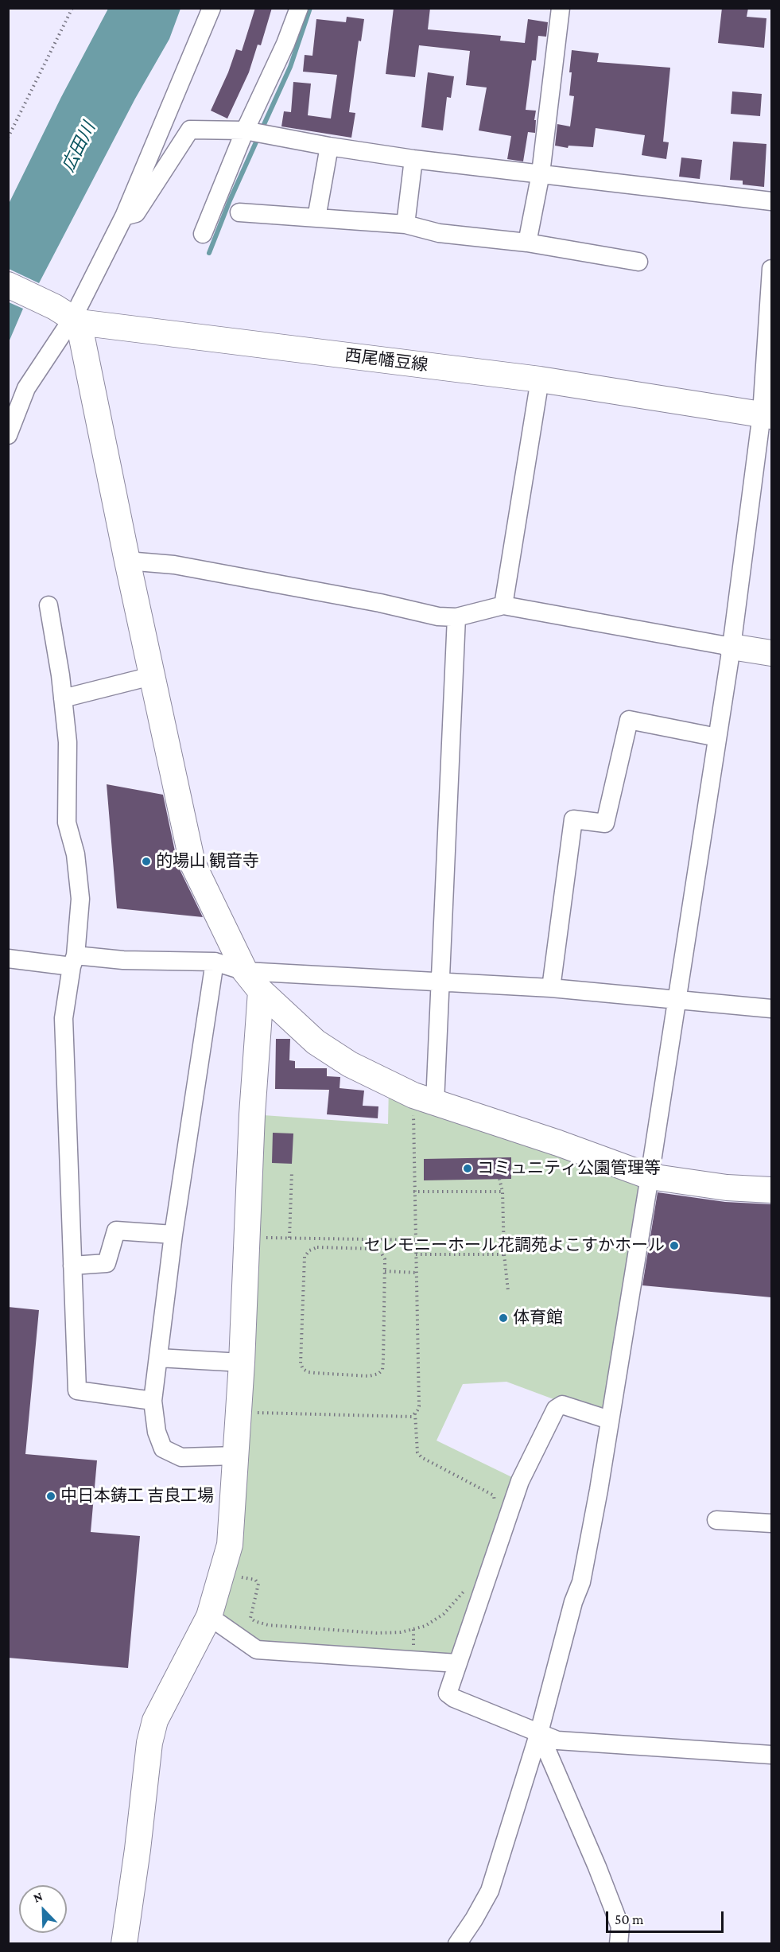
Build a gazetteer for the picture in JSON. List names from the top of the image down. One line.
{"streets":{"street":["西尾幡豆線"]},"water":["広田川"],"places":["的場山 観音寺","コミュニティ公園管理等","セレモニーホール花調苑よこすかホール","体育館","中日本鋳工 吉良工場"],"scale_bar":"50 m","north":"top left"}
